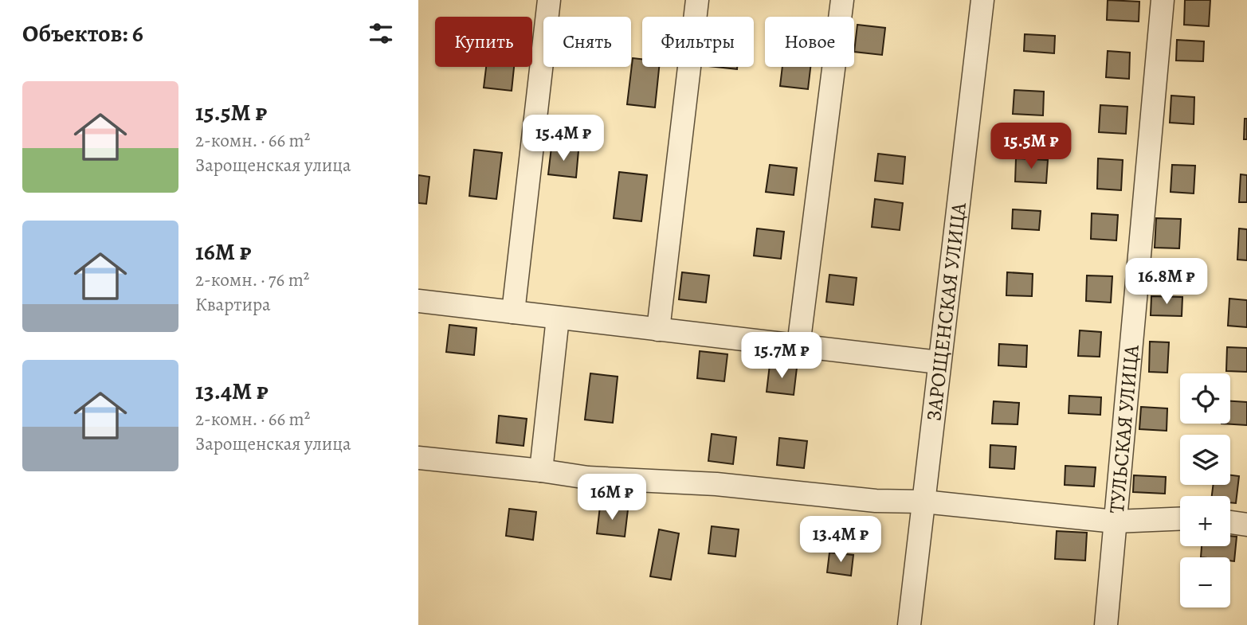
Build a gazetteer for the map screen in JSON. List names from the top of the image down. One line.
{"streets":{"street":["ЗАРОЩЕНСКАЯ УЛИЦА","ТУЛЬСКАЯ УЛИЦА"]},"page":{"heading":"Объектов: 6","chip":["Купить","Снять","Фильтры","Новое"],"list":[{"name":"15.5M ₽","note":"2-комн. · 66 m² · Зарощенская улица"},{"name":"16M ₽","note":"2-комн. · 76 m² · Квартира"},{"name":"13.4M ₽","note":"2-комн. · 66 m² · Зарощенская улица"}],"price":["15.4M ₽","15.5M ₽","16.8M ₽","15.7M ₽","16M ₽","13.4M ₽"],"map_buttons":["+","−"]}}
